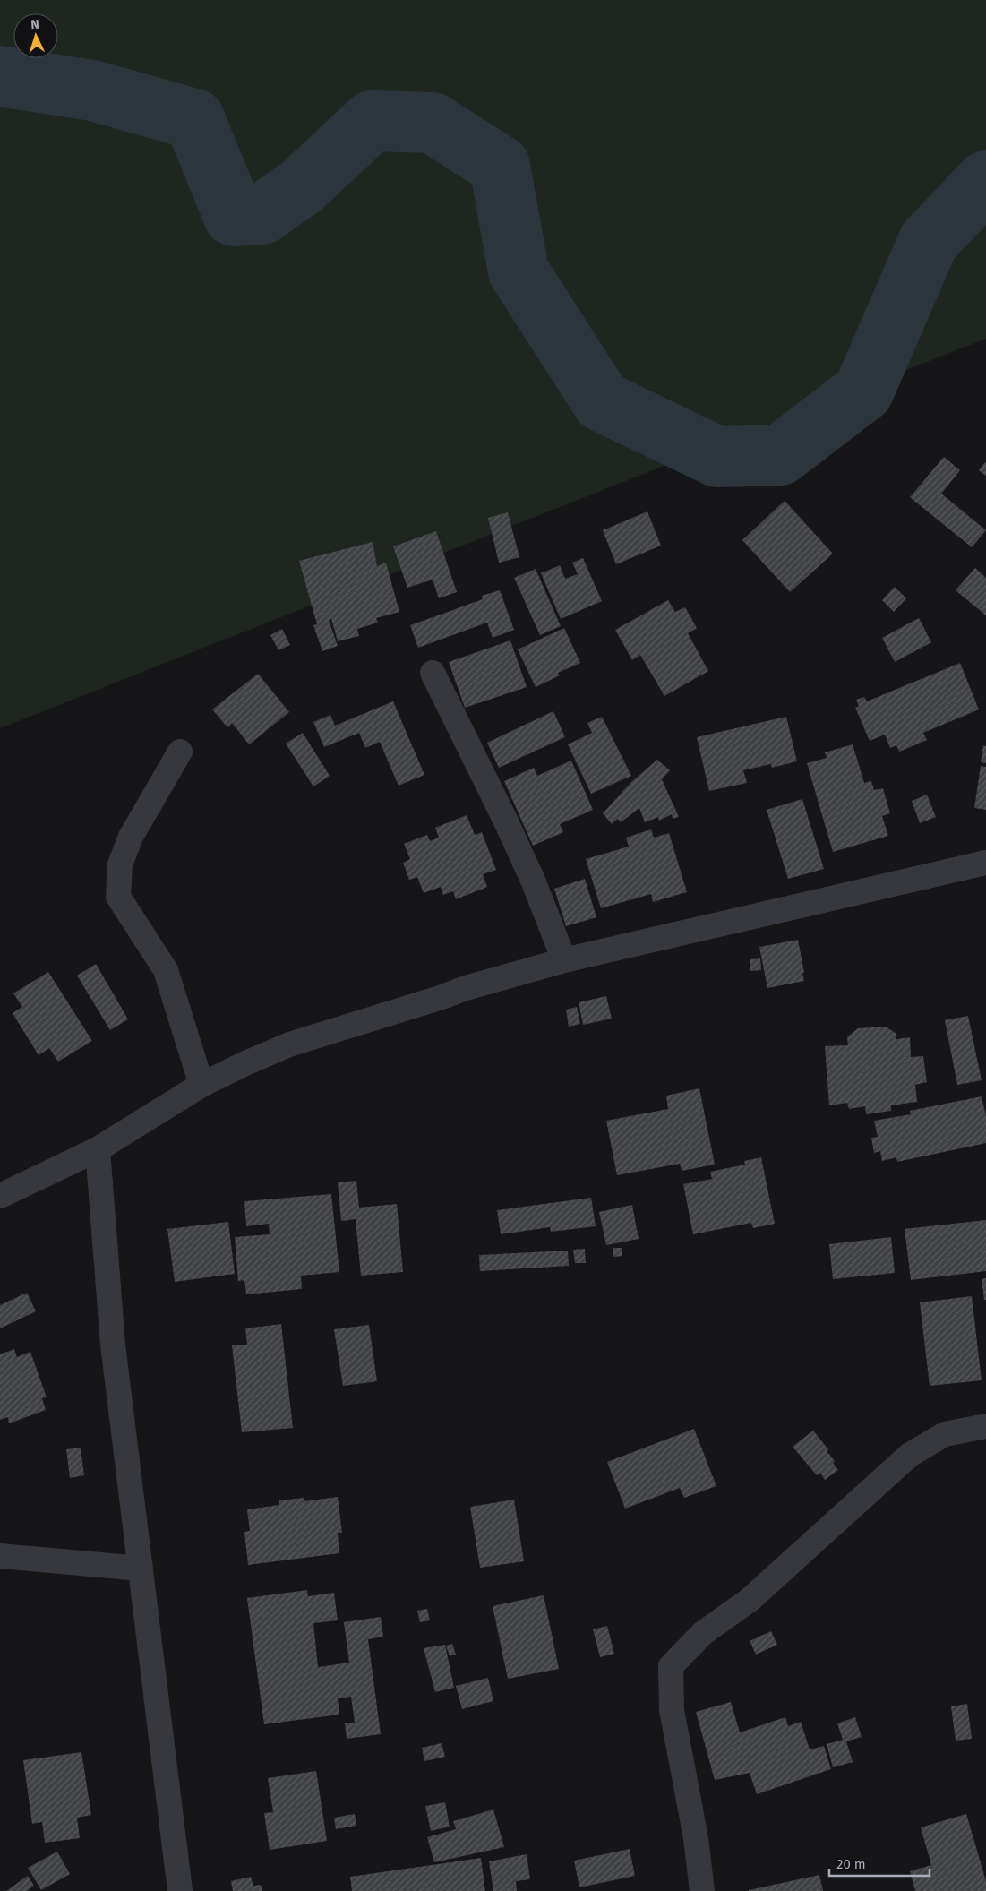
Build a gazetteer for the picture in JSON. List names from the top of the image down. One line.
{"scale_bar":"20 m","north":"top"}
